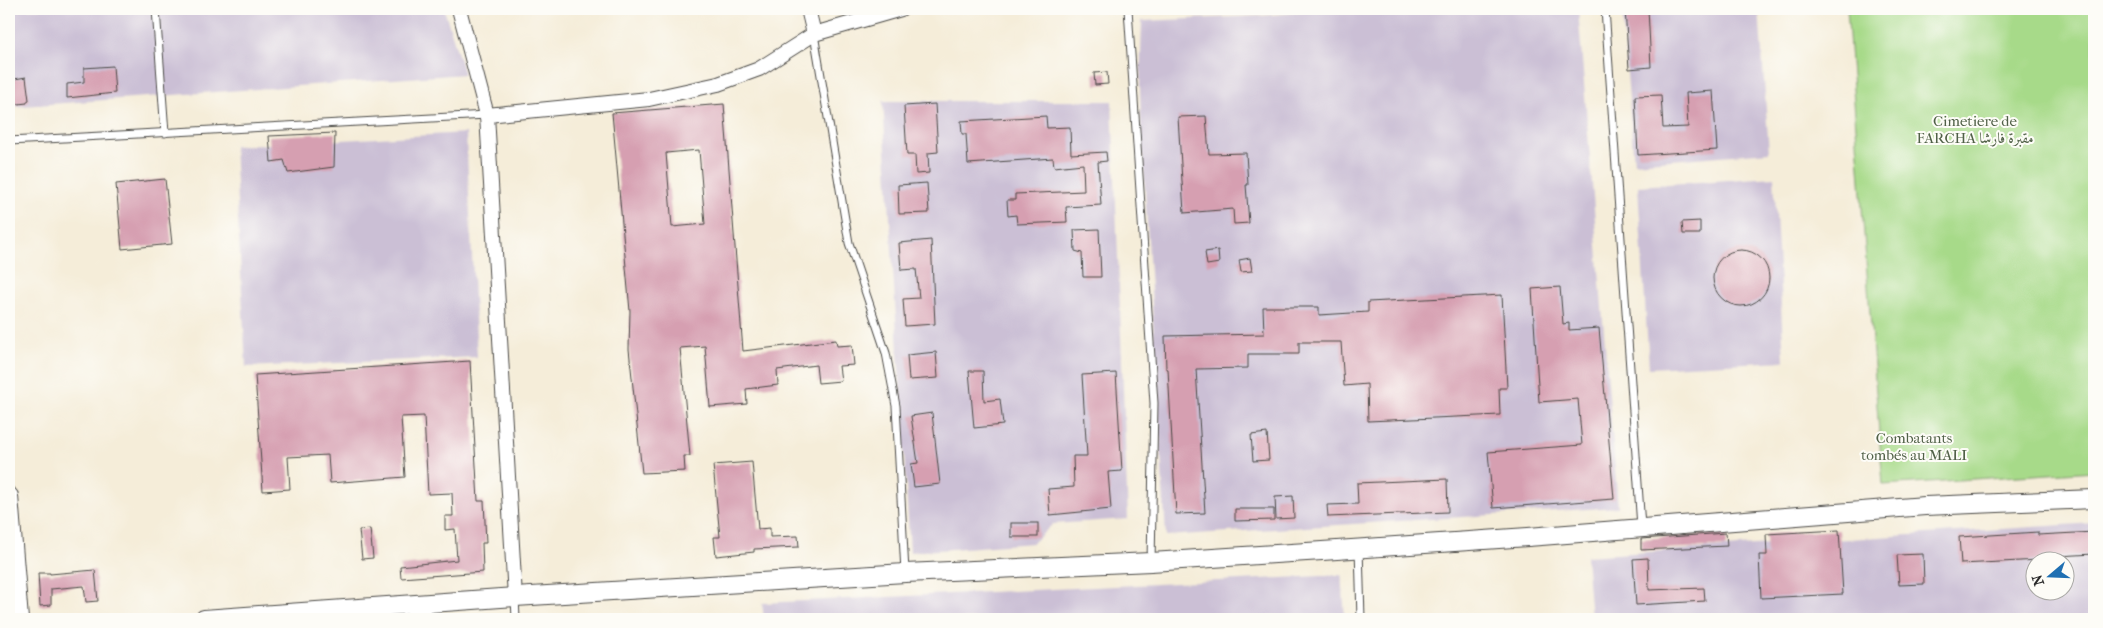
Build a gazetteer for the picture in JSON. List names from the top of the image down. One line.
{"parks":["Cimetiere de FARCHA مقبرة فارشا","Combatants tombés au MALI"],"north":"left"}
